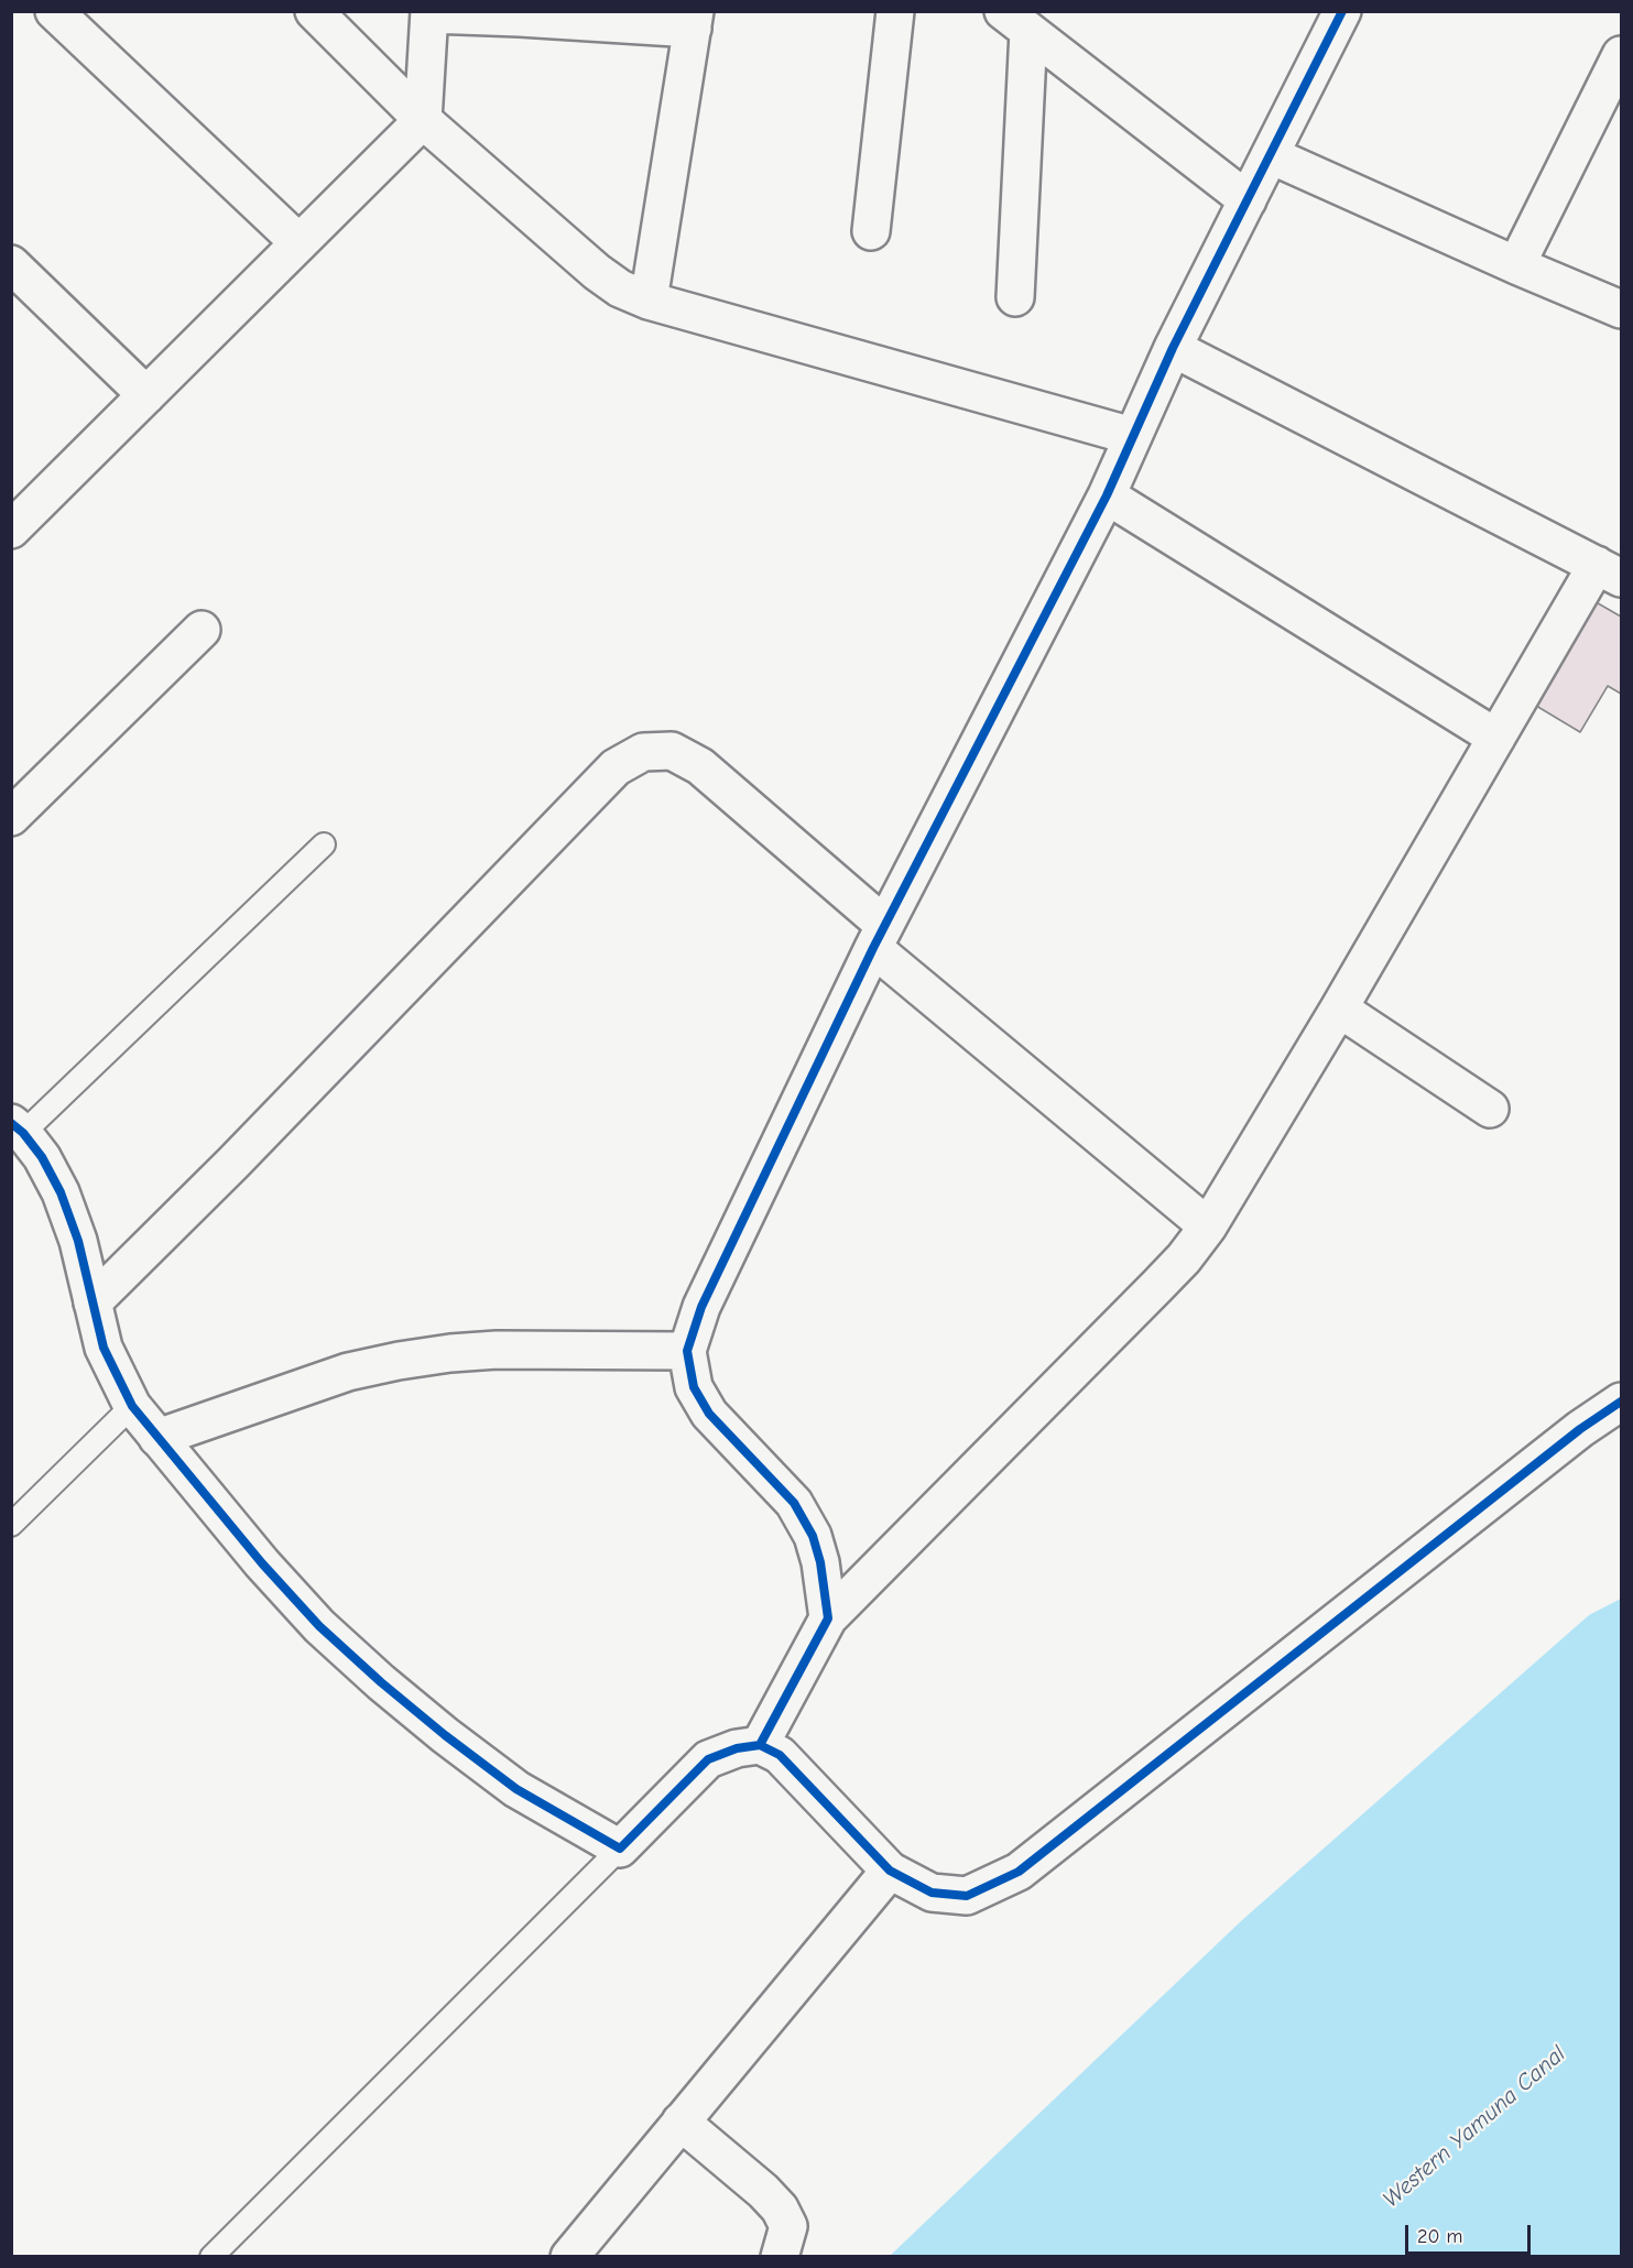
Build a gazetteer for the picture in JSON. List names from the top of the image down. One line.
{"water":["Western Yamuna Canal"],"scale_bar":"20 m"}
